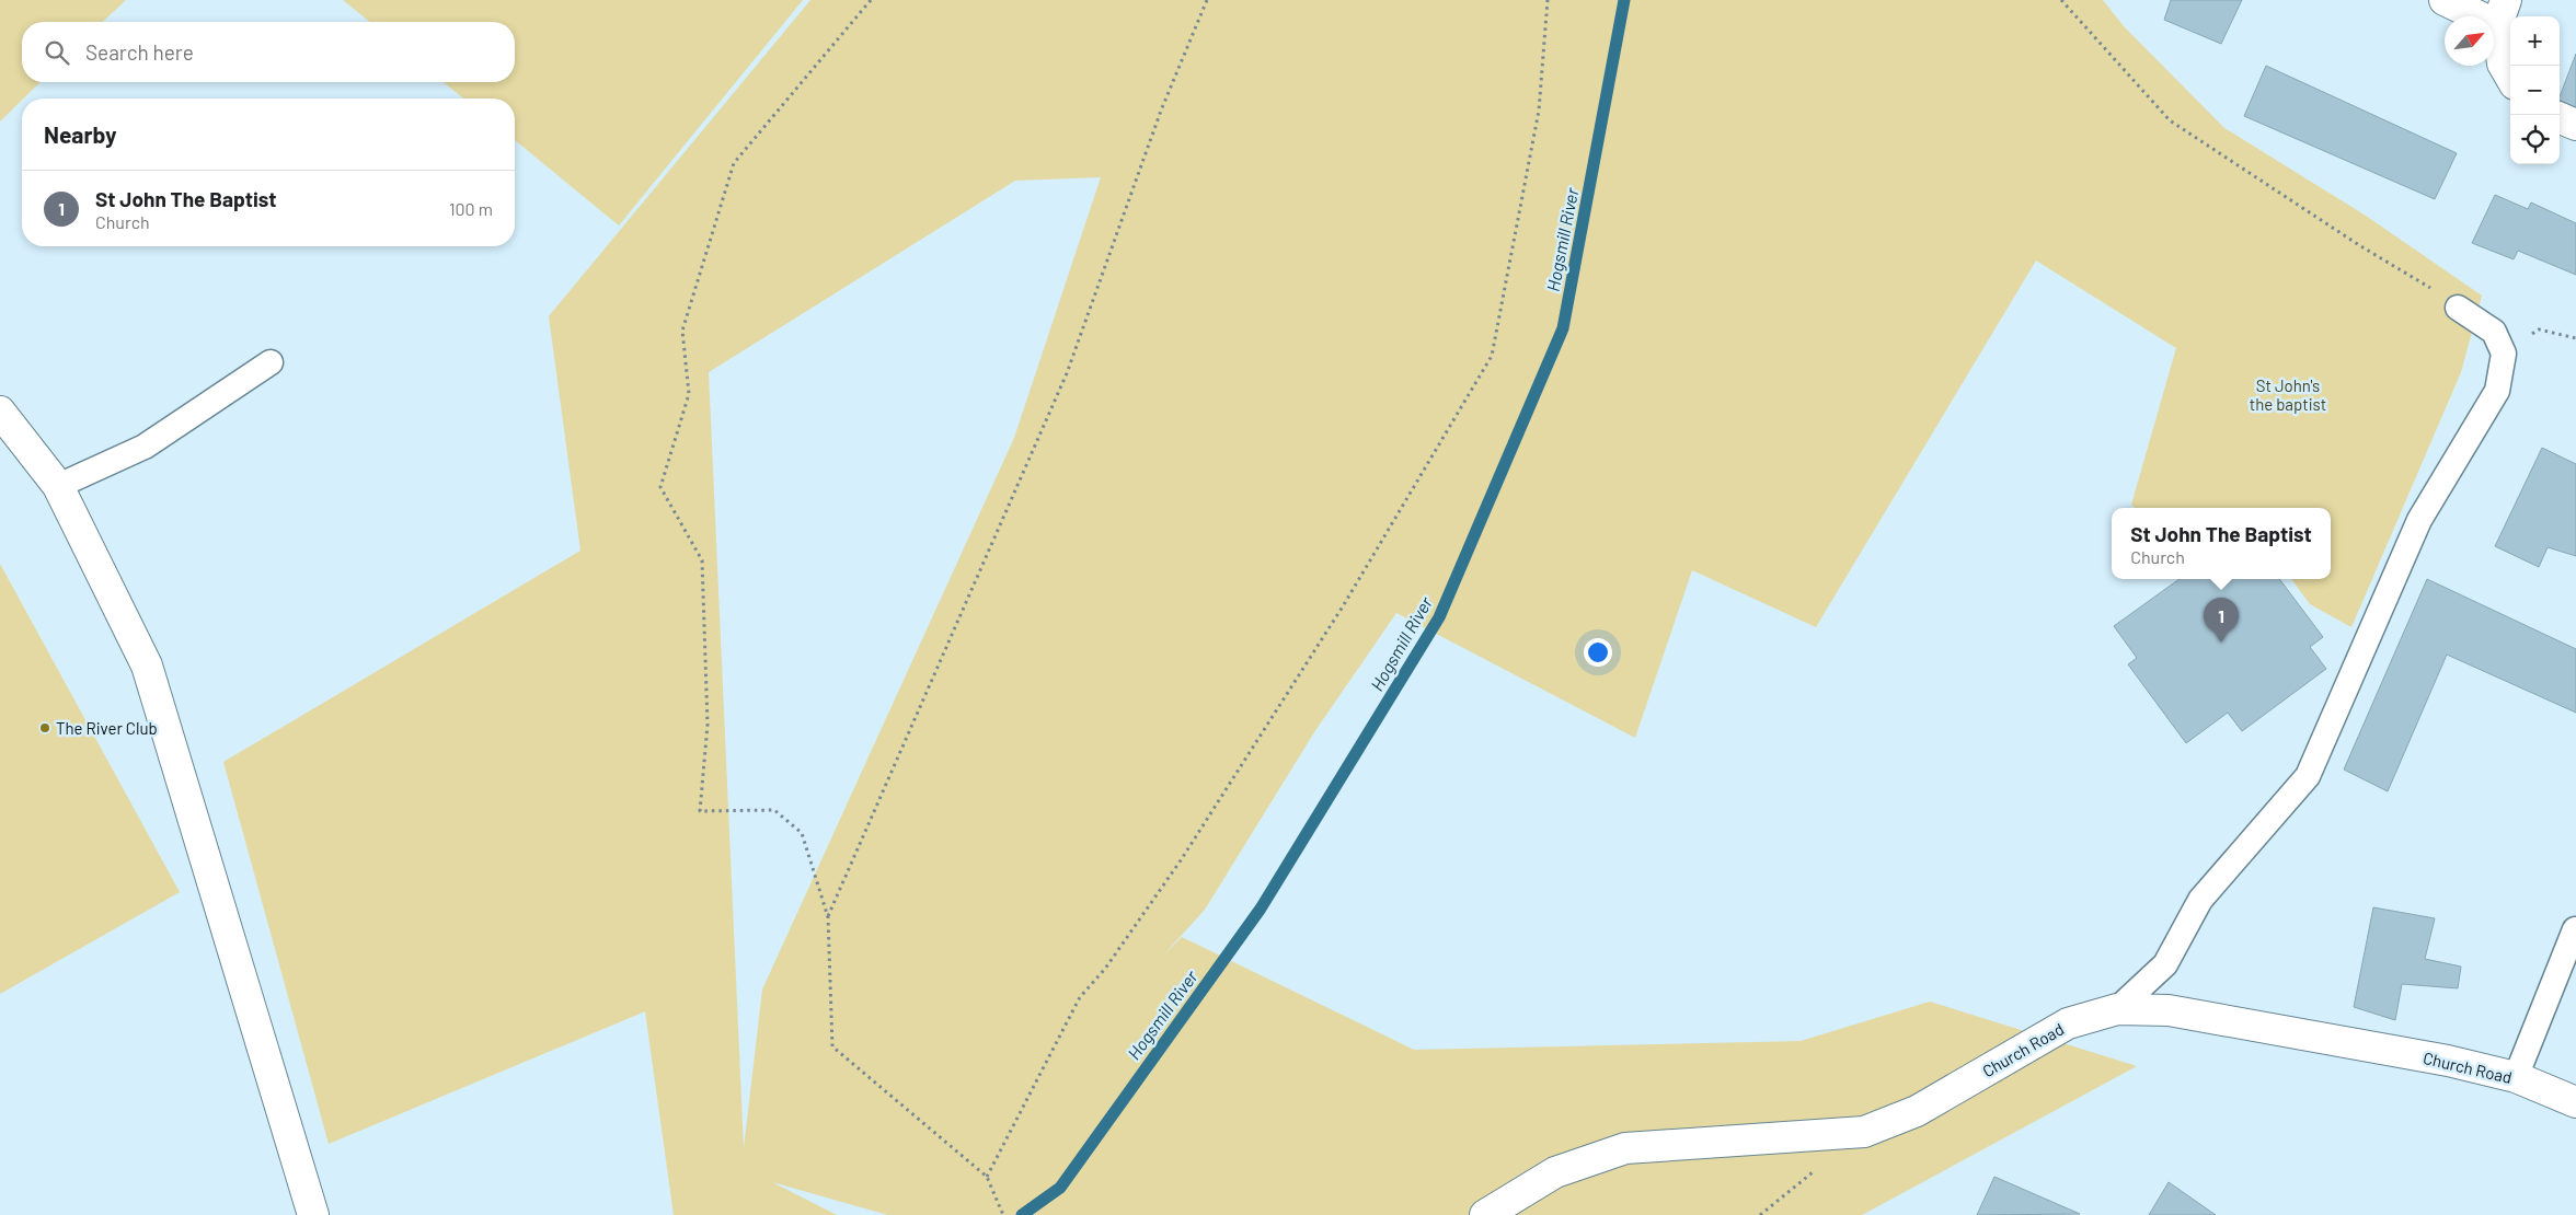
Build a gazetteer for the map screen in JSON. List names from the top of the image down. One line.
{"streets":{"main road":["Church Road"]},"water":["Hogsmill River"],"parks":["St John's the baptist"],"places":["The River Club"],"north":"top right","page":{"map_buttons":["+","−"],"search":"Search here","heading":"Nearby","list":[{"mark":"1","name":"St John The Baptist","note":"Church","value":"100 m"}],"popup":["St John The Baptist","Church"],"pins":"1"}}
